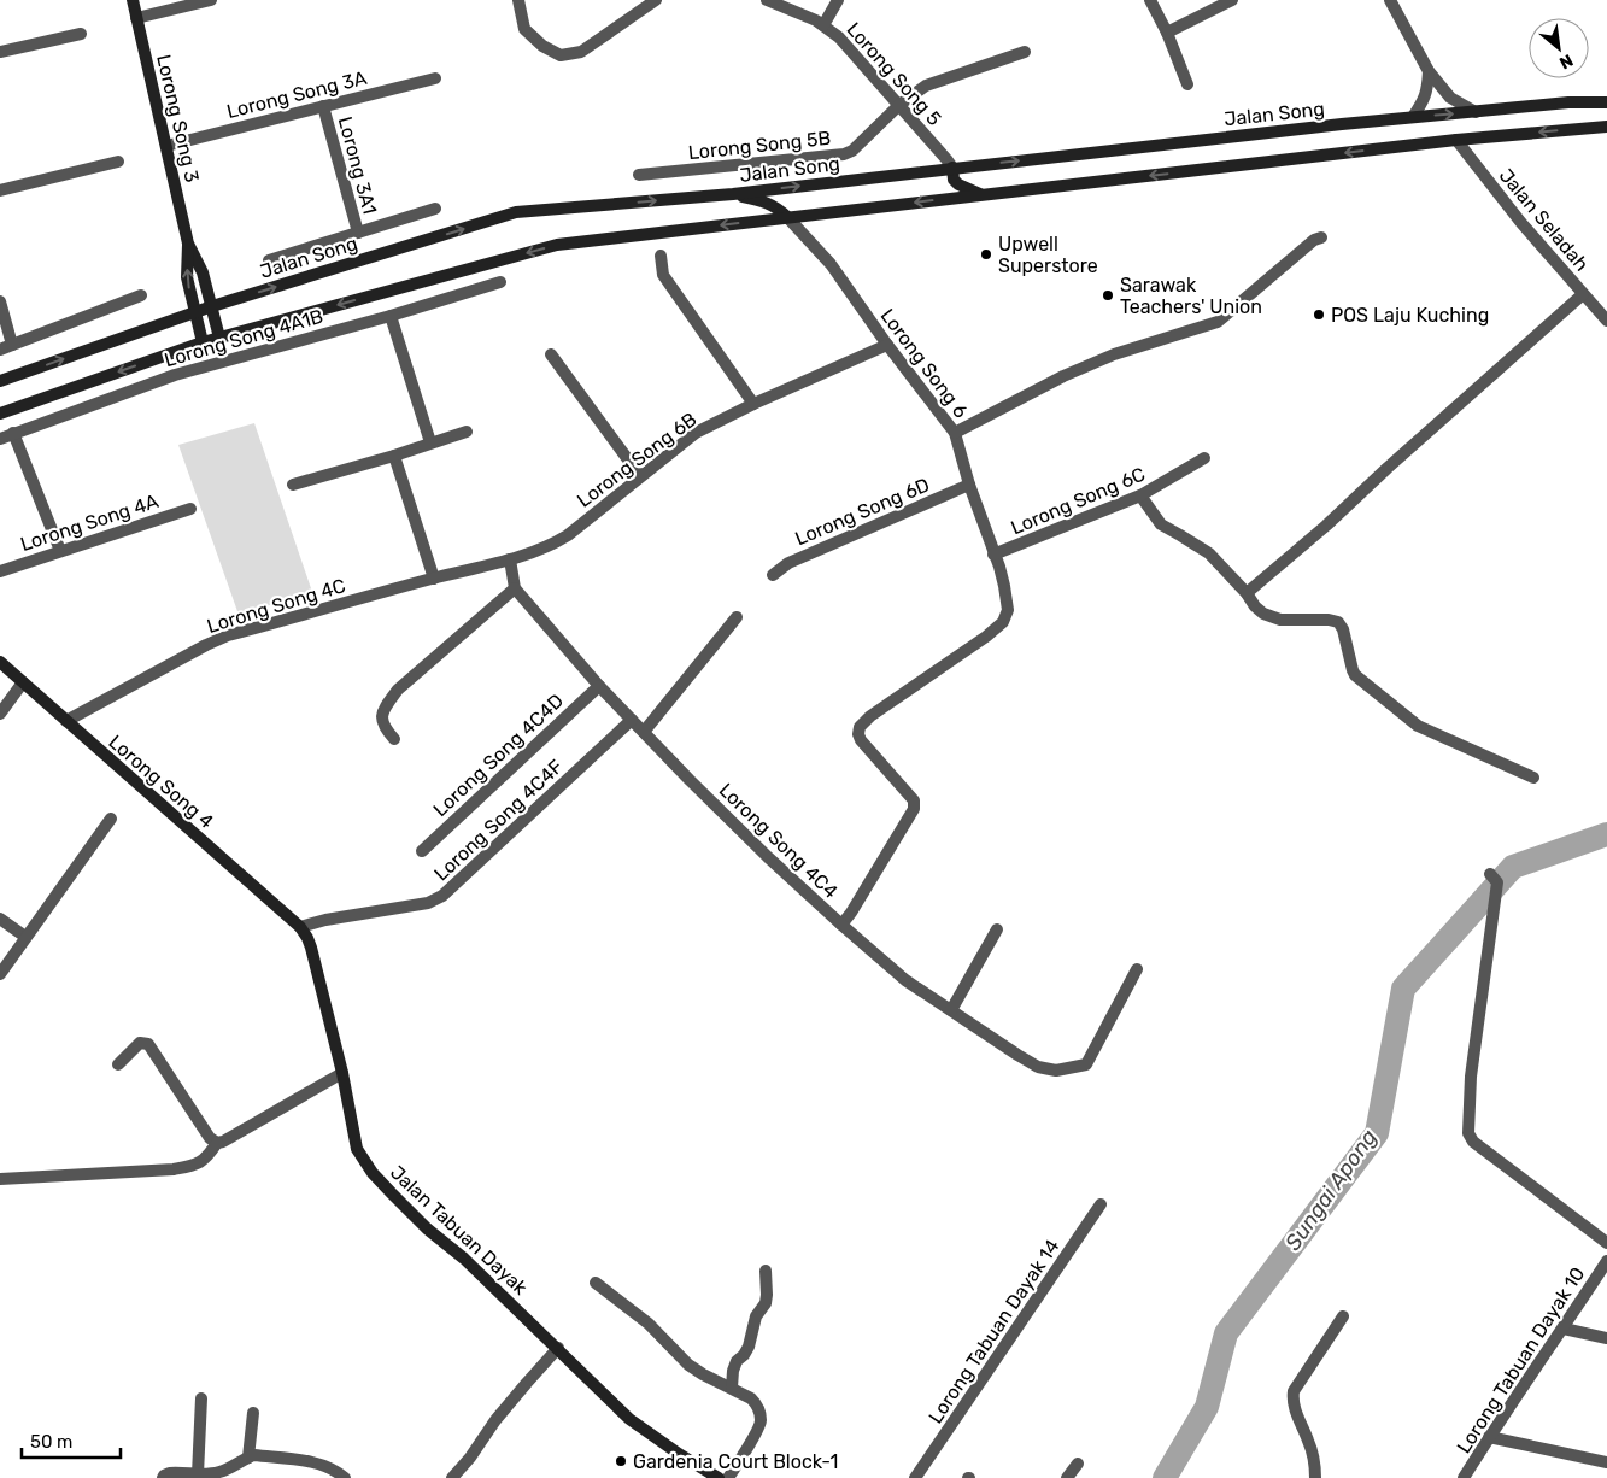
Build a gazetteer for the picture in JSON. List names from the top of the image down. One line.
{"streets":{"main road":["Jalan Song","Lorong Song 3","Lorong Song 4","Jalan Tabuan Dayak"],"street":["Lorong Song 5","Lorong Song 3A","Lorong Song 5B","Lorong 3A1","Jalan Seladah","Lorong Song 4A1B","Lorong Song 6","Lorong Song 6B","Lorong Song 6C","Lorong Song 6D","Lorong Song 4A","Lorong Song 4C","Lorong Song 4C4D","Lorong Song 4C4F","Lorong Song 4C4","Lorong Tabuan Dayak 14","Lorong Tabuan Dayak 10"]},"crossings":[["Lorong Song 5","Jalan Song"],["Lorong Song 5","Lorong Song 5B"],["Lorong Song 3A","Lorong Song 3"],["Lorong Song 3A","Lorong 3A1"],["Jalan Song","Lorong Song 3"],["Lorong Song 6","Lorong Song 6B"],["Lorong Song 6","Lorong Song 6C"],["Lorong Song 6","Lorong Song 6D"],["Lorong Song 6","Lorong Song 4C4"],["Lorong Song 6B","Lorong Song 4C"],["Lorong Song 4C","Lorong Song 4"],["Lorong Song 4C4D","Lorong Song 4C4"],["Lorong Song 4","Lorong Song 4C4F"],["Lorong Song 4","Jalan Tabuan Dayak"],["Lorong Song 4C4F","Lorong Song 4C4"],["Lorong Song 4C4F","Jalan Tabuan Dayak"]],"water":["Sungai Apong"],"places":["Upwell Superstore","Sarawak Teachers' Union","POS Laju Kuching","Gardenia Court Block-1"],"scale_bar":"50 m","north":"bottom right"}
